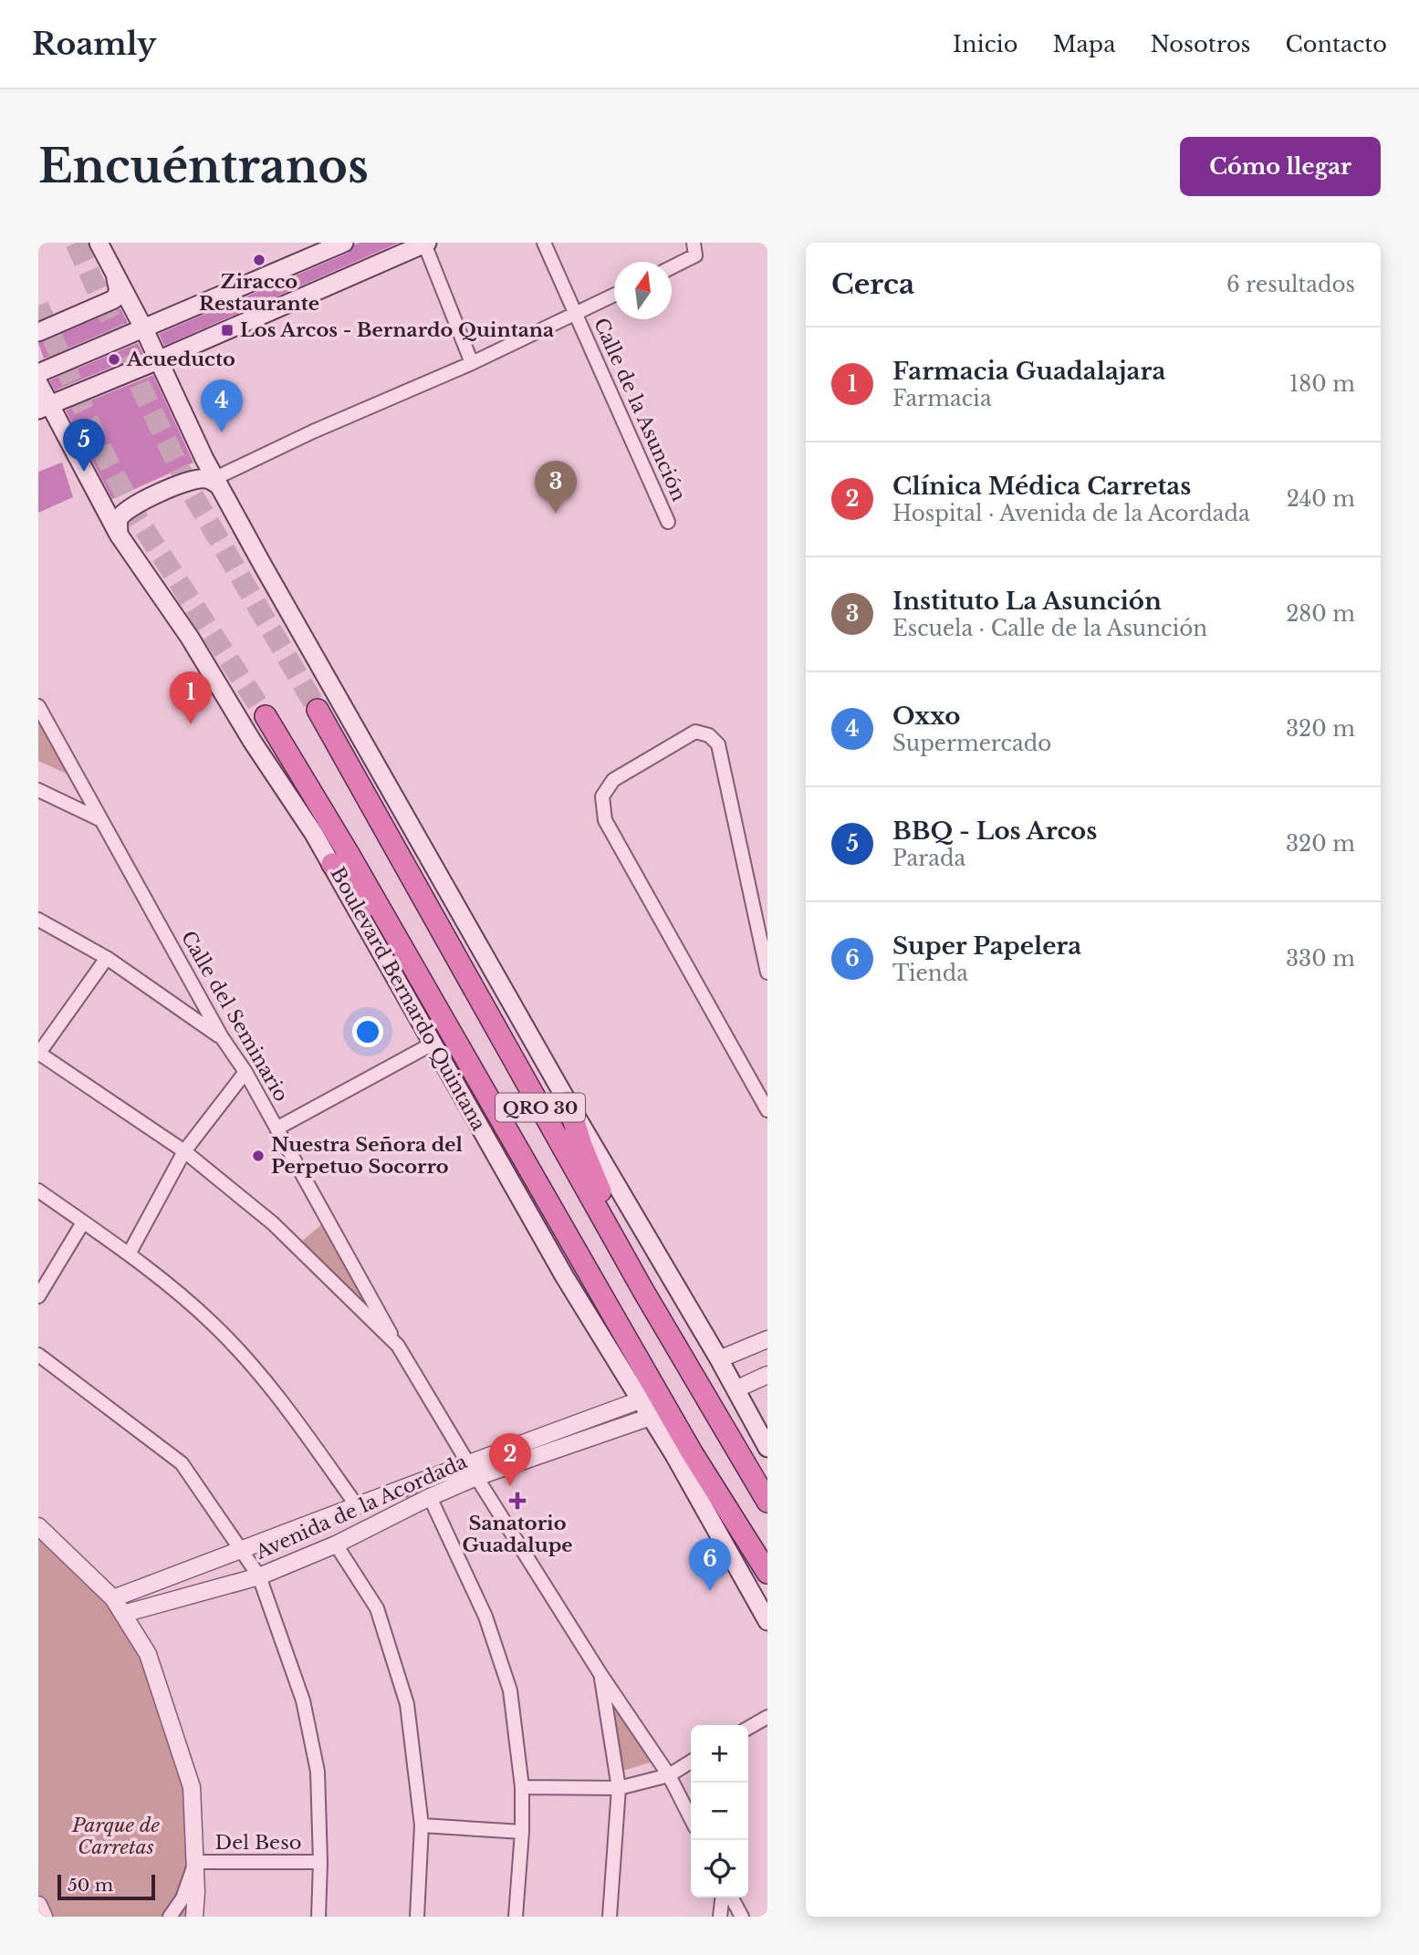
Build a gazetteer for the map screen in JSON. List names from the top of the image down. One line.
{"streets":{"highway":["Boulevard Bernardo Quintana","QRO 30"],"street":["Calle de la Asunción","Calle del Seminario","Avenida de la Acordada","Del Beso"]},"crossings":[["Boulevard Bernardo Quintana","Avenida de la Acordada"]],"parks":["Parque de Carretas"],"places":{"other":["Ziracco Restaurante","Acueducto","Nuestra Señora del Perpetuo Socorro"],"transit":["Los Arcos - Bernardo Quintana"],"health":["Sanatorio Guadalupe"]},"scale_bar":"50 m","north":"top","page":{"header":"Roamly","nav":["Inicio","Mapa","Nosotros","Contacto"],"buttons":"Cómo llegar","title":"Encuéntranos","heading":["Cerca","6 resultados"],"list":[{"mark":"1","name":"Farmacia Guadalajara","note":"Farmacia","value":"180 m"},{"mark":"2","name":"Clínica Médica Carretas","note":"Hospital · Avenida de la Acordada","value":"240 m"},{"mark":"3","name":"Instituto La Asunción","note":"Escuela · Calle de la Asunción","value":"280 m"},{"mark":"4","name":"Oxxo","note":"Supermercado","value":"320 m"},{"mark":"5","name":"BBQ - Los Arcos","note":"Parada","value":"320 m"},{"mark":"6","name":"Super Papelera","note":"Tienda","value":"330 m"}],"pins":["4","5","3","1","2","6"],"map_buttons":["+","−"],"scale":"50 m"}}
